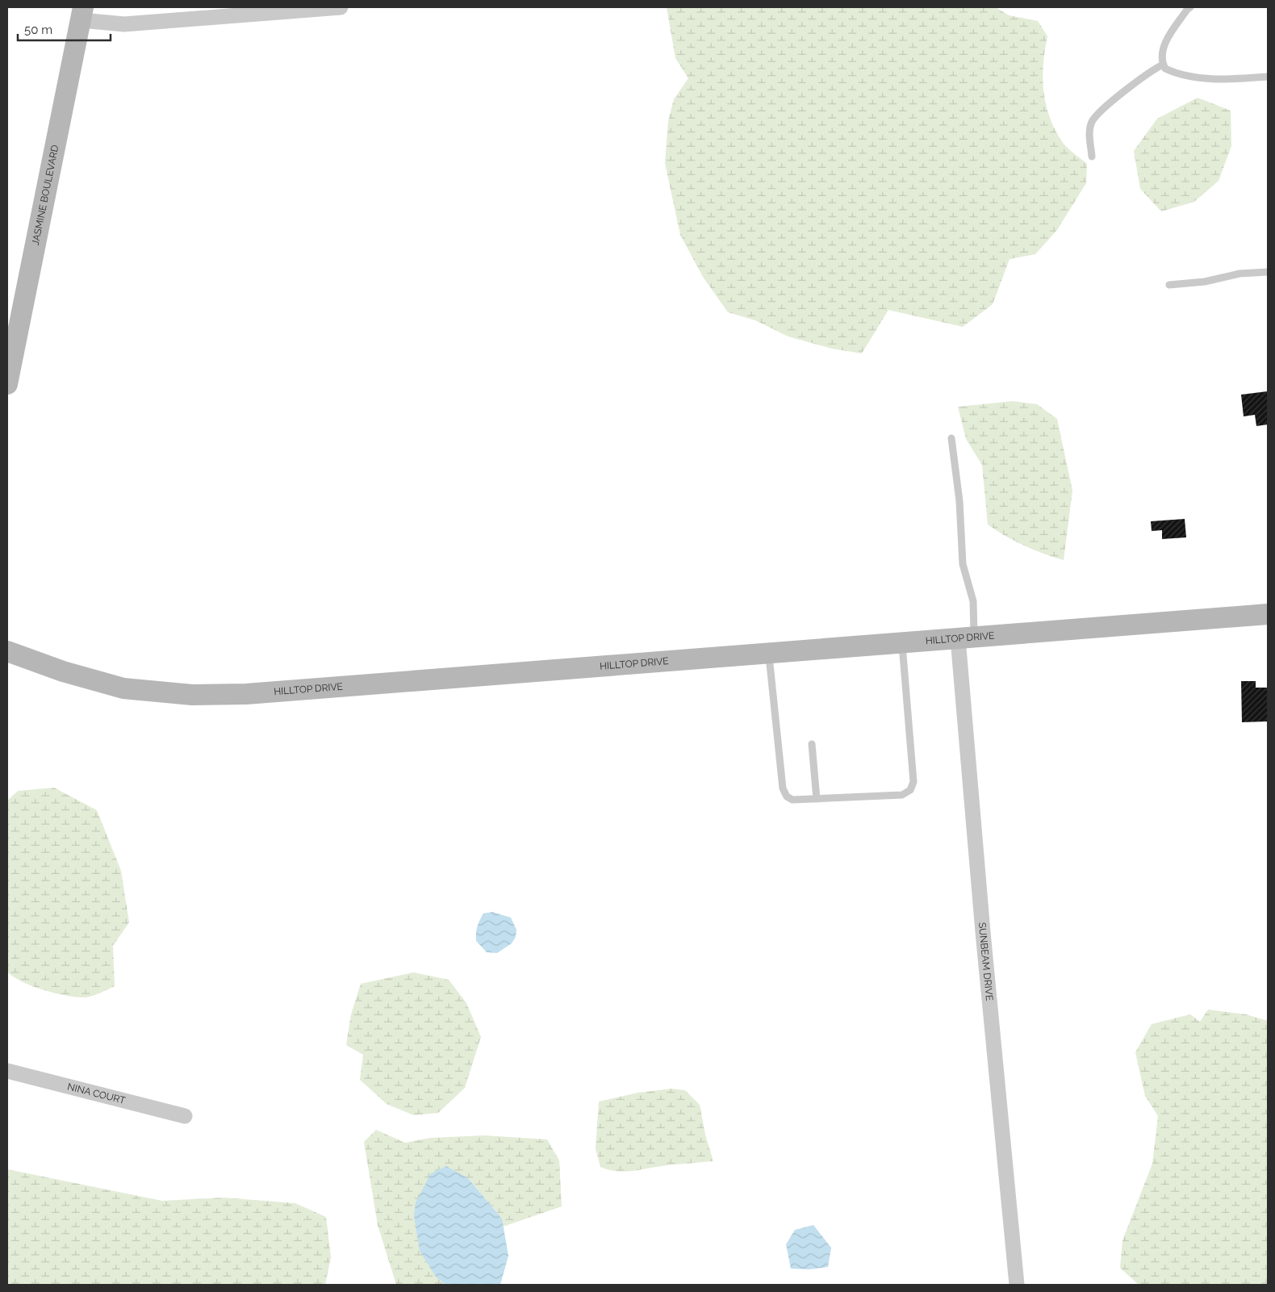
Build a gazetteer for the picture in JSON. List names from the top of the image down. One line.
{"streets":{"street":["JASMINE BOULEVARD","HILLTOP DRIVE","SUNBEAM DRIVE","NINA COURT"]},"crossings":[["HILLTOP DRIVE","SUNBEAM DRIVE"]],"scale_bar":"50 m"}
